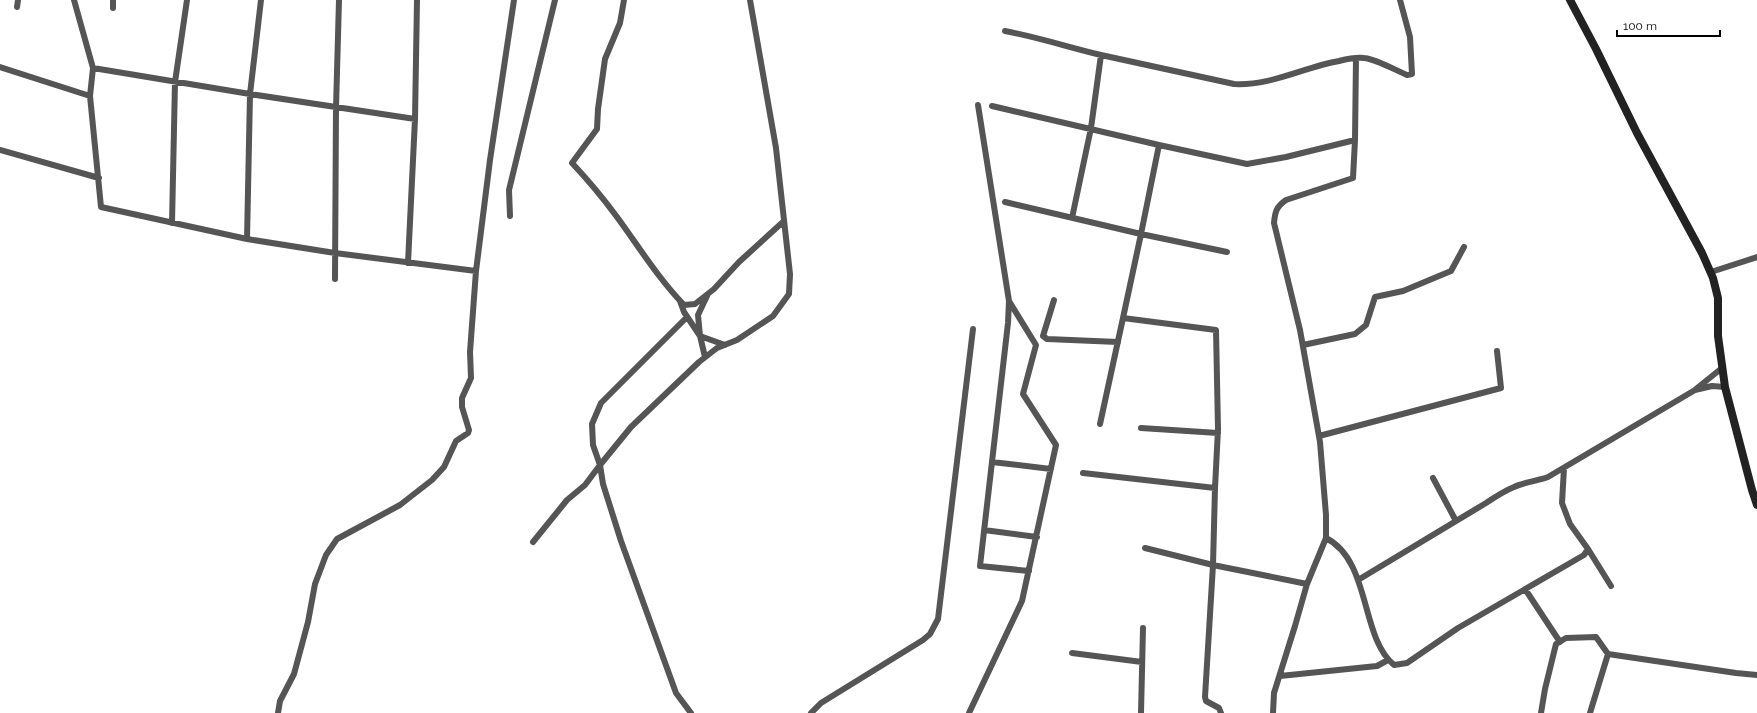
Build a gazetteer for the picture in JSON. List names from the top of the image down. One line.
{"scale_bar":"100 m"}
